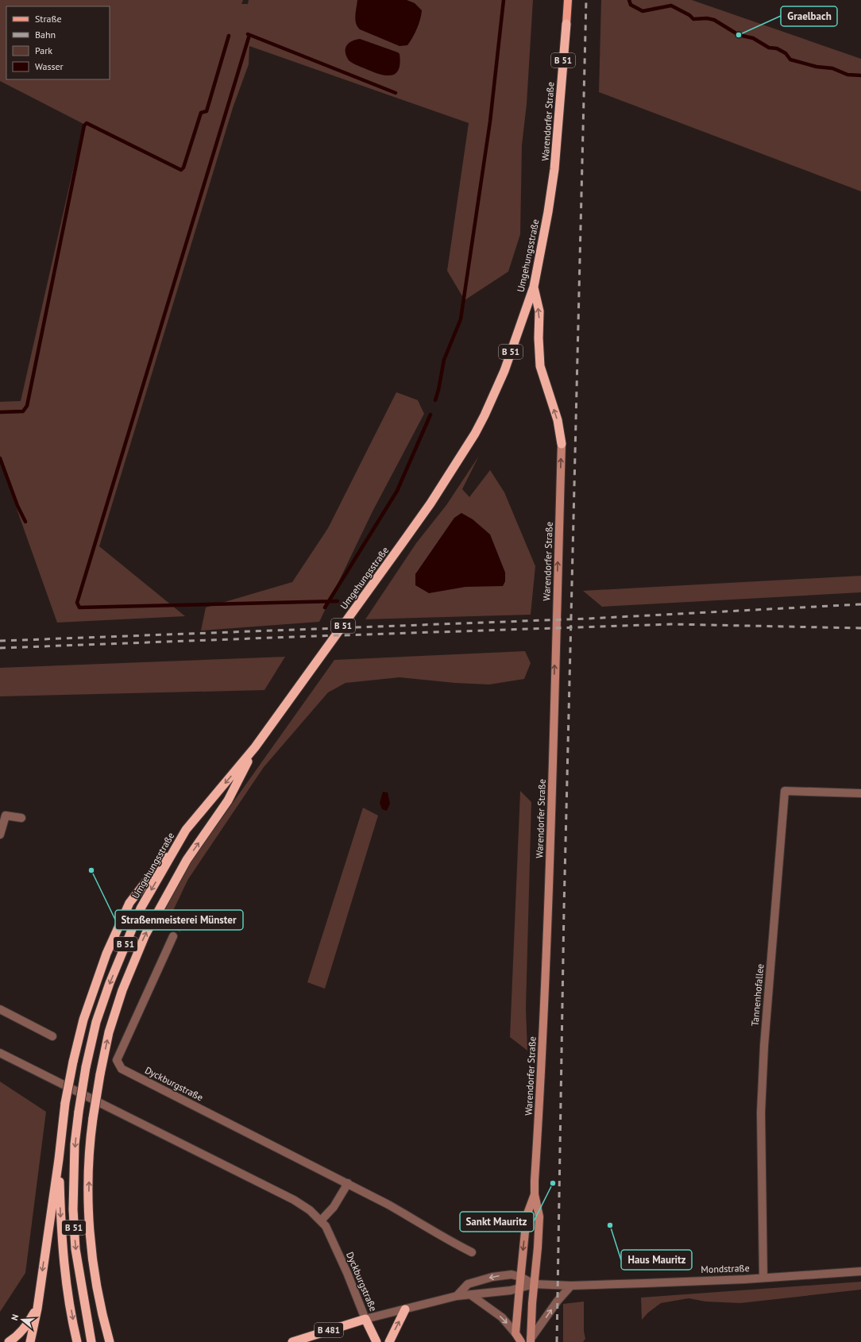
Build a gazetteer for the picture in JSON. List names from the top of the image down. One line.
{"streets":{"highway":["B 51","Warendorfer Straße","Umgehungsstraße","B 481"],"street":["Tannenhofallee","Dyckburgstraße","Mondstraße"]},"crossings":[["Warendorfer Straße","Umgehungsstraße"],["Warendorfer Straße","Dyckburgstraße"],["Warendorfer Straße","Mondstraße"],["Tannenhofallee","Mondstraße"],["Dyckburgstraße","Mondstraße"],["Dyckburgstraße","B 481"]],"places":["Graelbach","Straßenmeisterei Münster","Sankt Mauritz","Haus Mauritz"],"legend":["Straße","Bahn","Park","Wasser"],"north":"left"}
